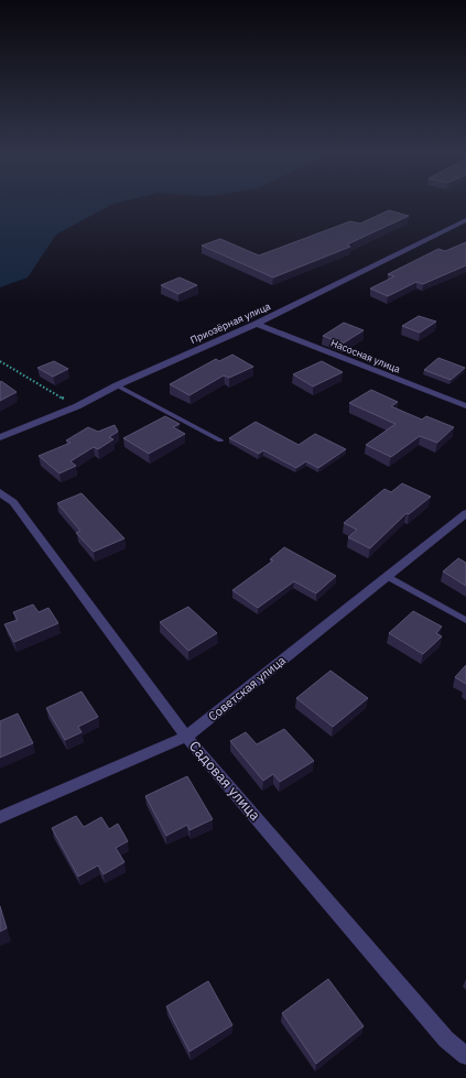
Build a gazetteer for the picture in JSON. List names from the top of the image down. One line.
{"streets":{"street":["Приозёрная улица","Насосная улица","Советская улица","Садовая улица"]},"crossings":[["Приозёрная улица","Насосная улица"],["Советская улица","Садовая улица"]]}
